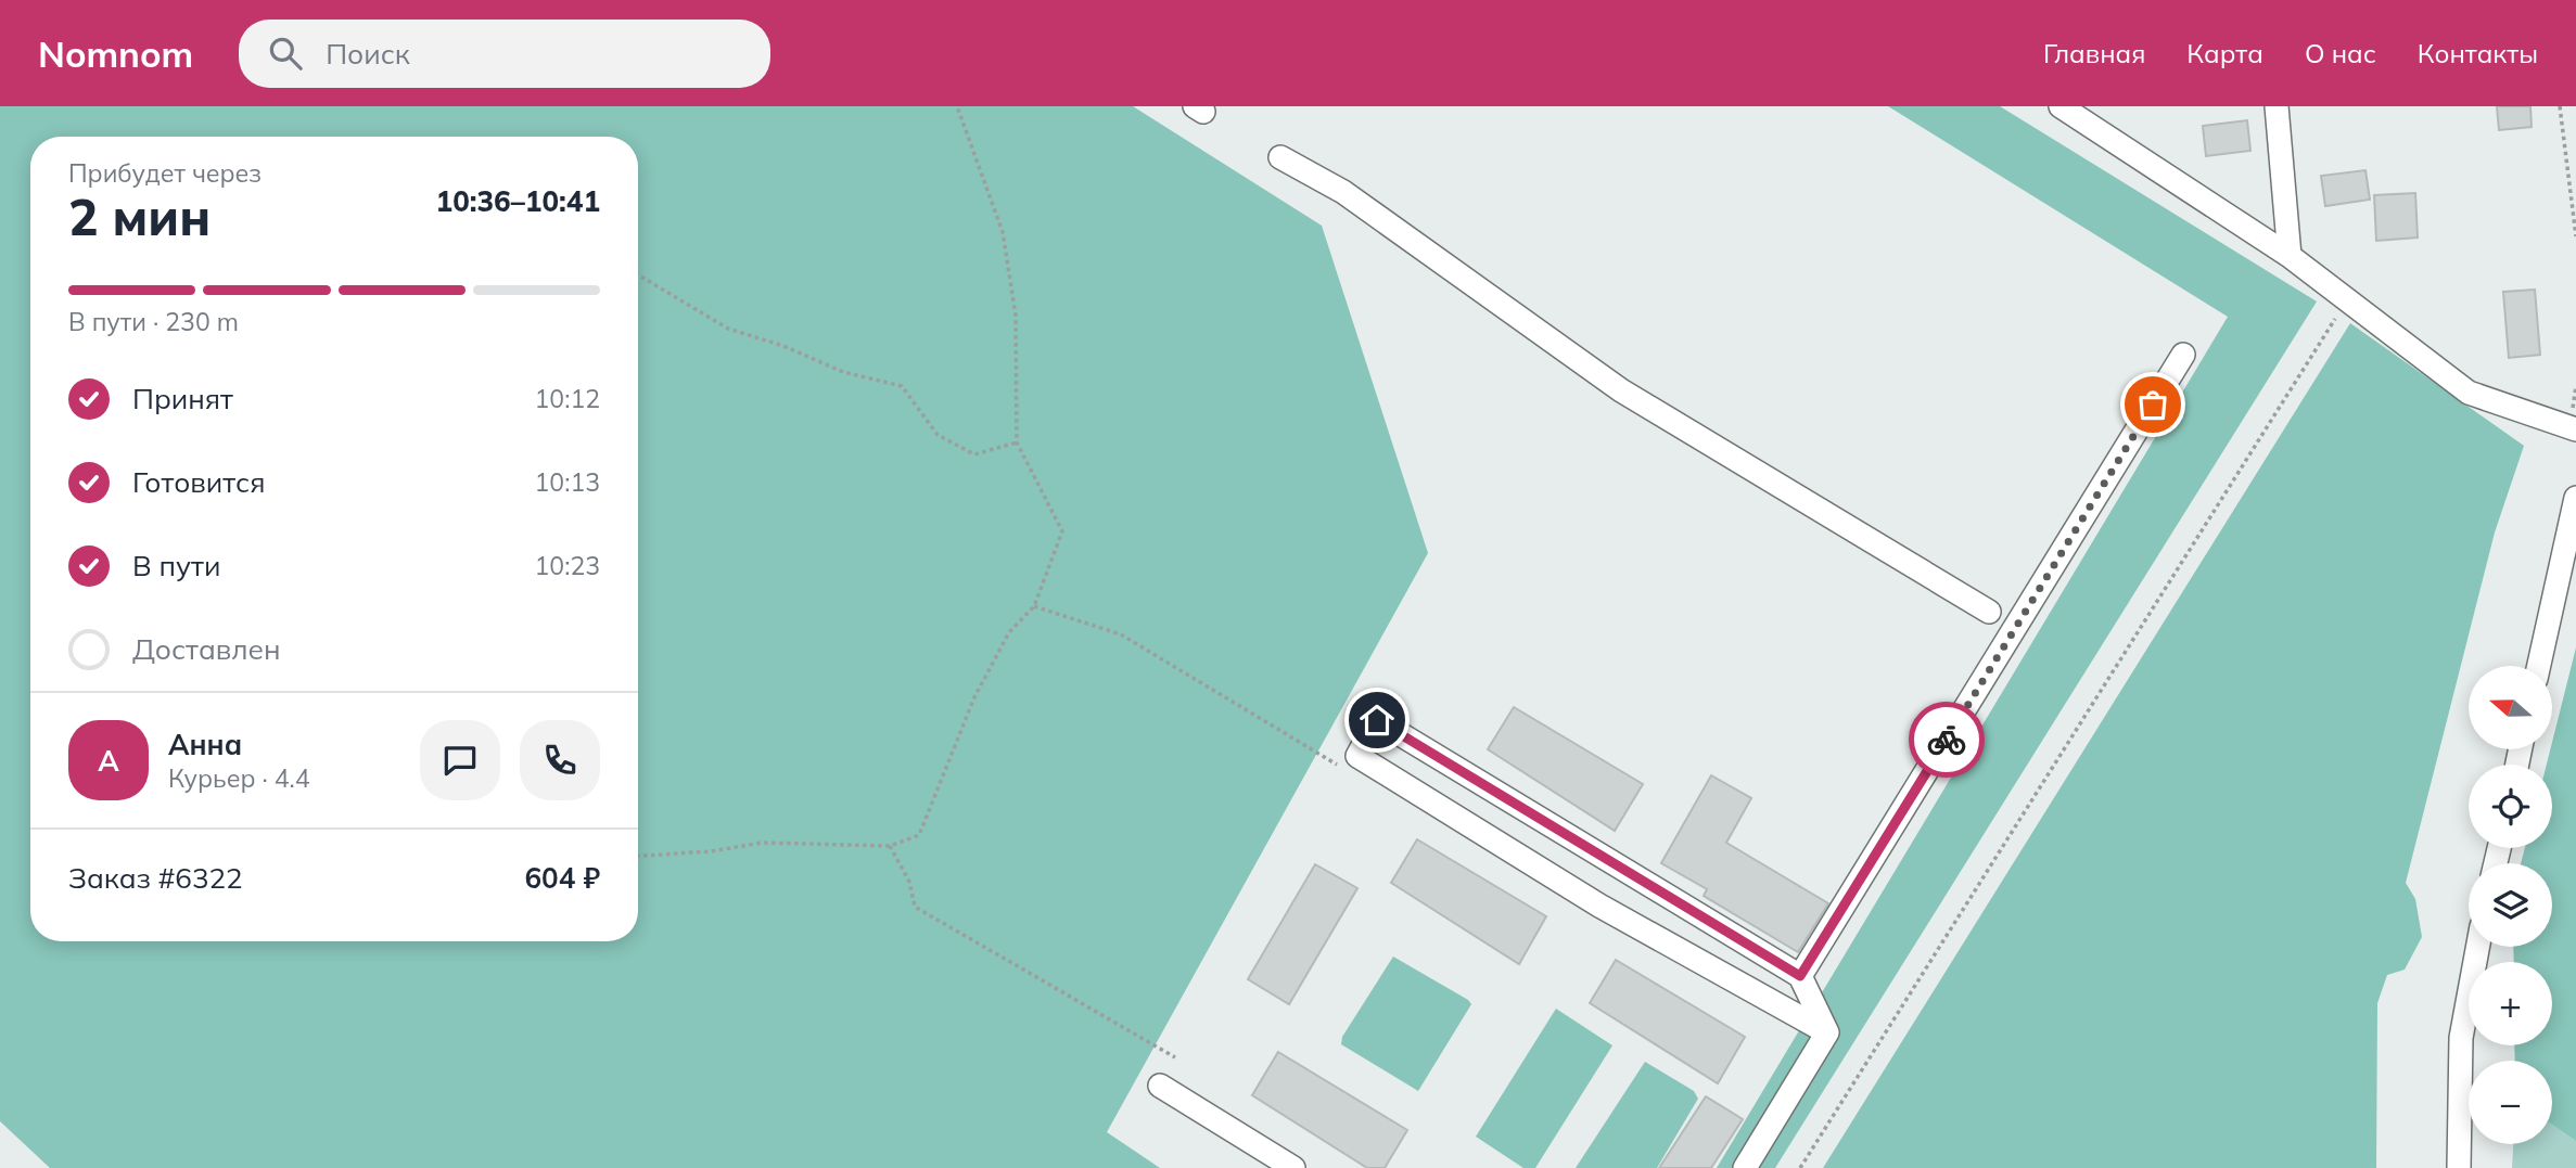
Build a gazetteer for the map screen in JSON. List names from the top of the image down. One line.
{"north":"left","page":{"header":"Nomnom","search":"Поиск","nav":["Главная","Карта","О нас","Контакты"],"heading":["2 мин","Прибудет через","10:36–10:41"],"panel":["Анна","Курьер · 4.4","Заказ #6322","604 ₽"],"bar":"В пути · 230 m","list":[["Принят","10:12"],["Готовится","10:13"],["В пути","10:23"],"Доставлен"],"map_buttons":["+","−"],"round":"А"}}
